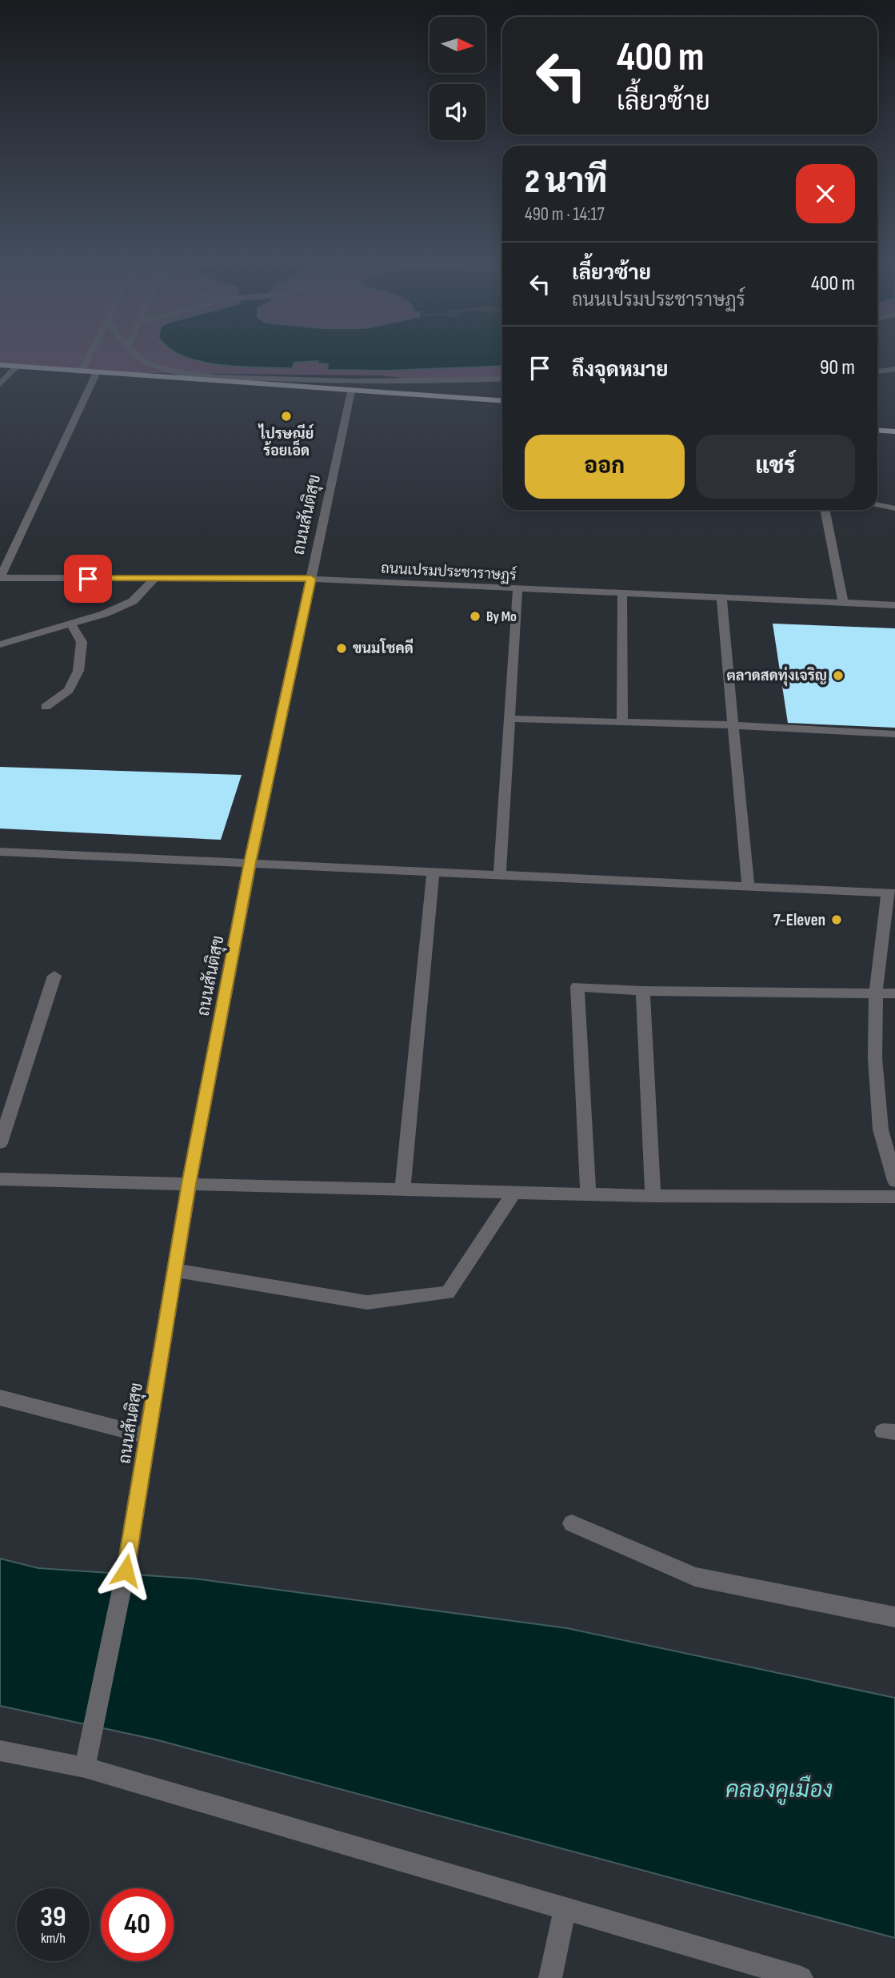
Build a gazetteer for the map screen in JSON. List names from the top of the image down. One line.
{"streets":{"street":["ถนนสันติสุข","ถนนเปรมประชาราษฏร์"]},"crossings":[["ถนนสันติสุข","ถนนเปรมประชาราษฏร์"]],"water":["คลองคูเมือง"],"places":["ไปรษณีย์ ร้อยเอ็ด","By Mo","ขนมโชคดี","ตลาดสดทุ่งเจริญ","7-Eleven"],"north":"right","page":{"turn":["400 m","เลี้ยวซ้าย"],"heading":["2 นาที","490 m · 14:17"],"list":[{"name":"เลี้ยวซ้าย","note":"ถนนเปรมประชาราษฏร์","value":"400 m"},{"name":"ถึงจุดหมาย","value":"90 m"}],"buttons":["ออก","แชร์"],"speed":"39 km/h","limit":"40"}}
